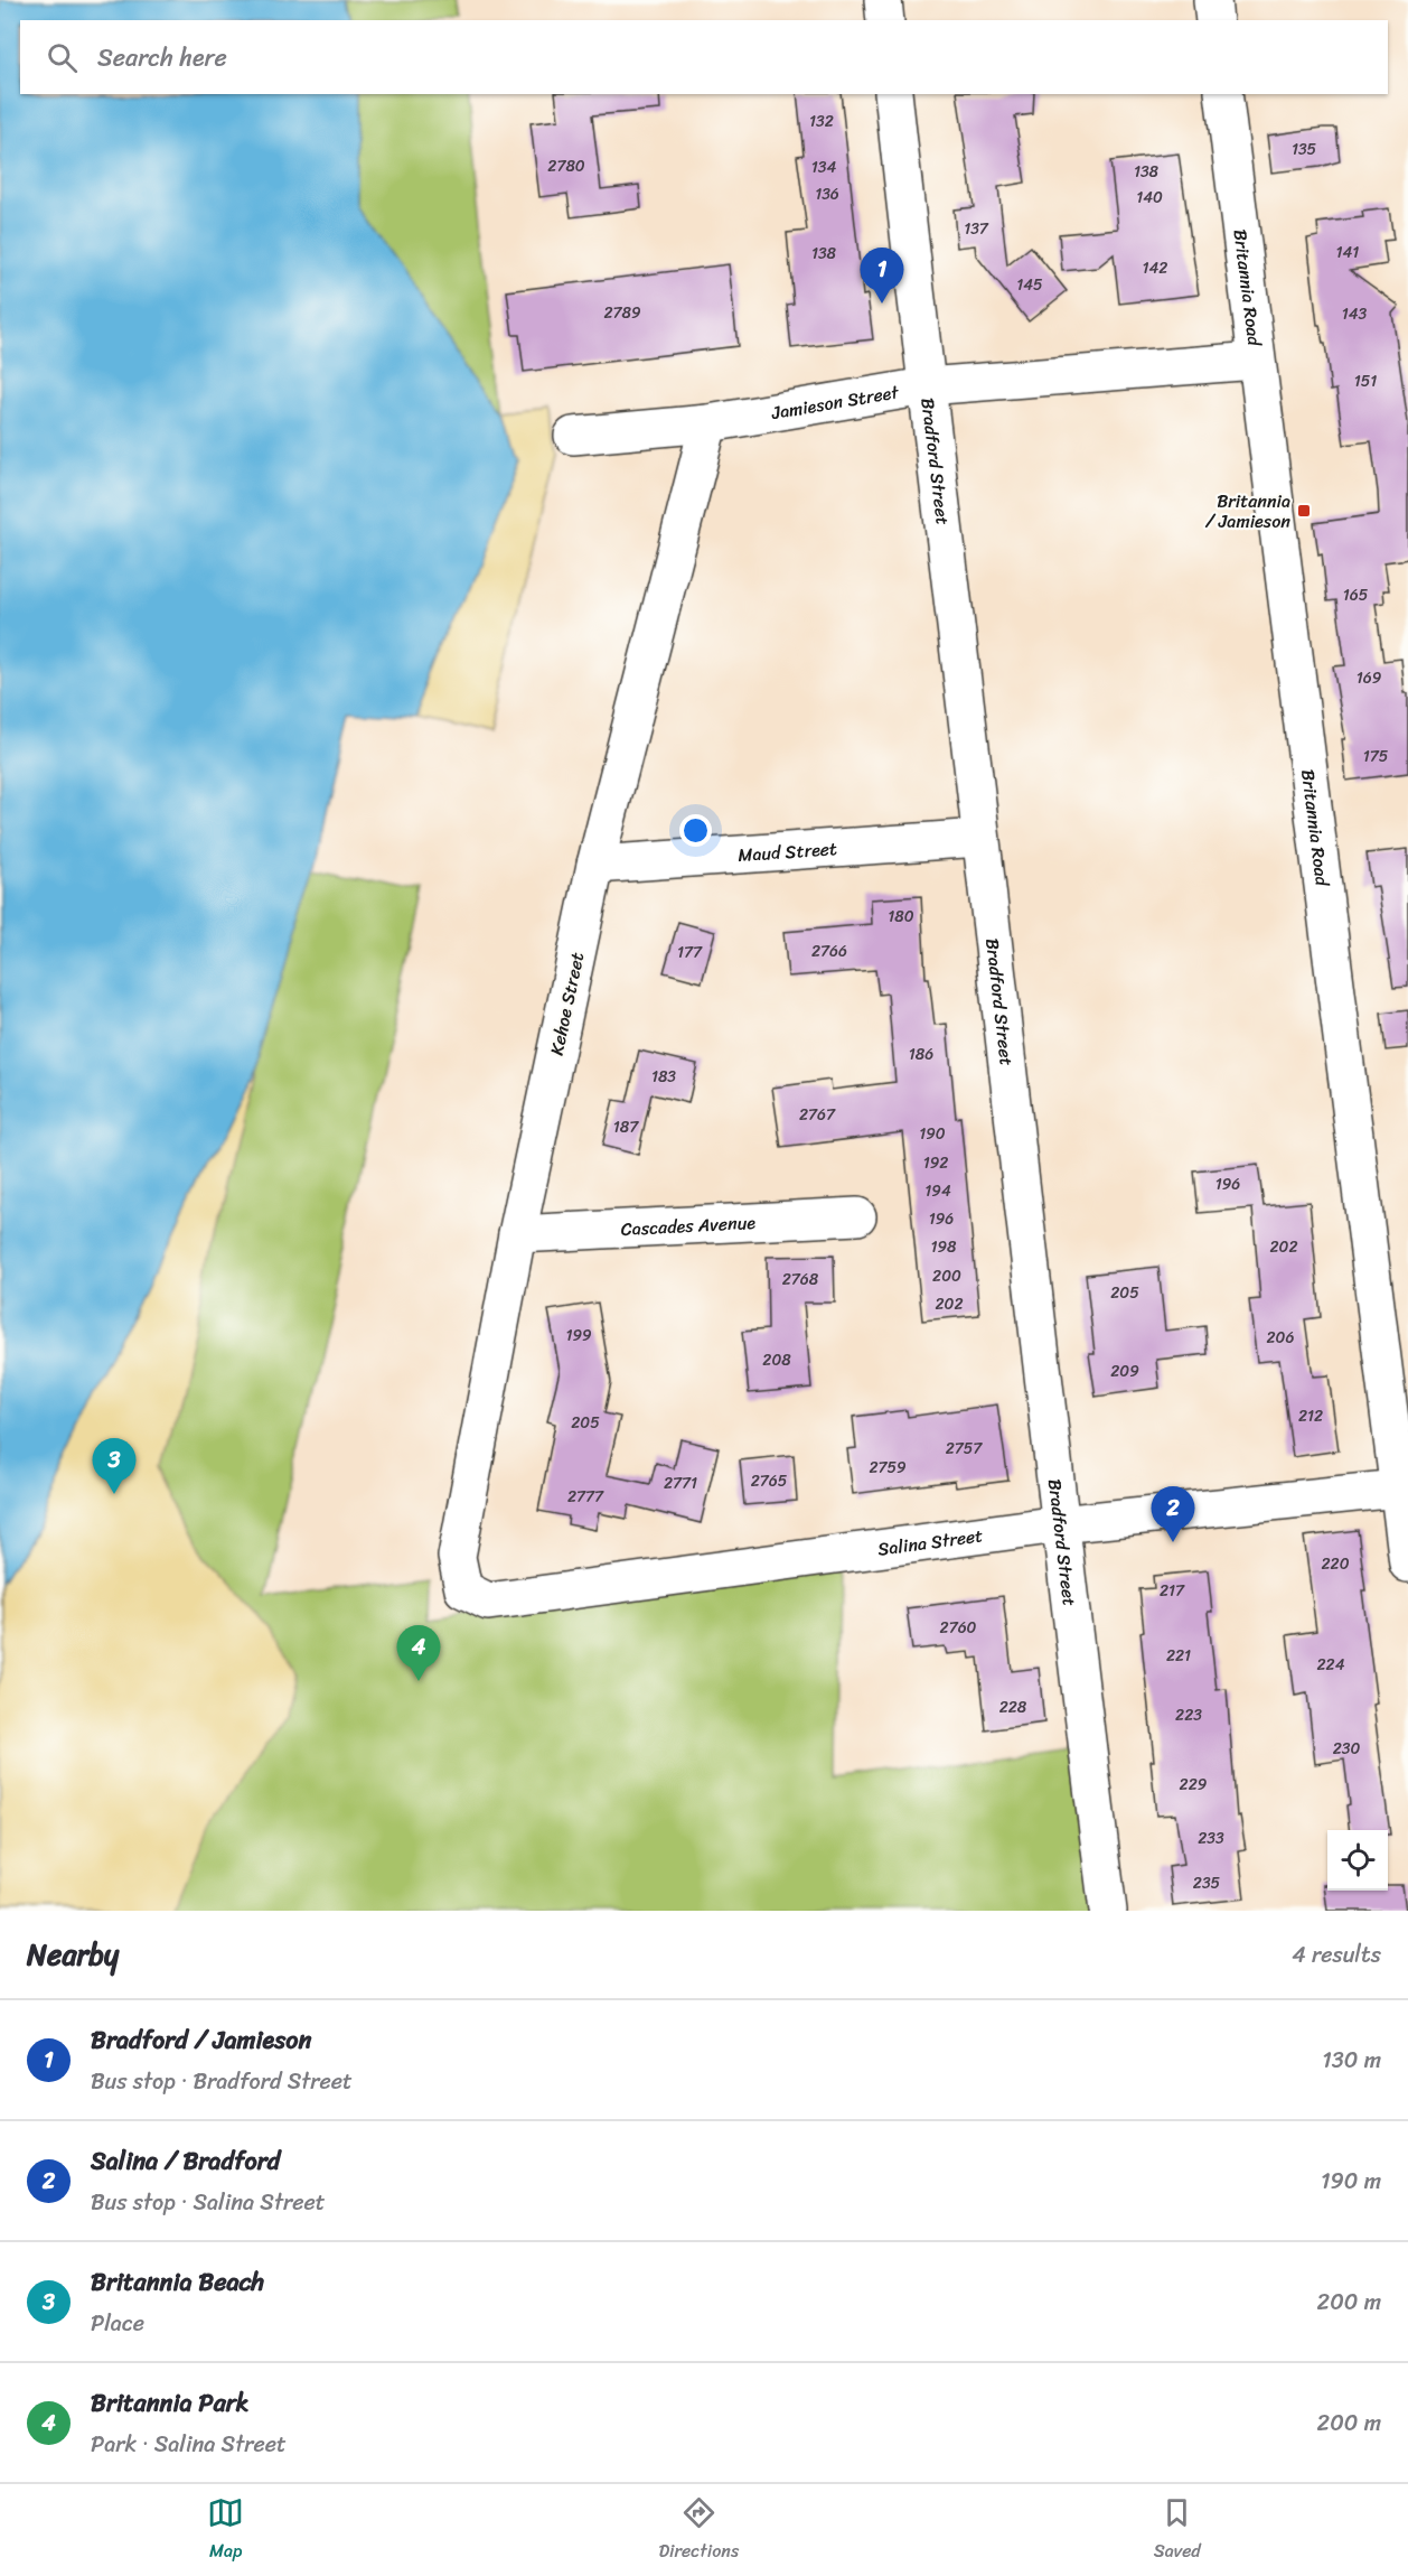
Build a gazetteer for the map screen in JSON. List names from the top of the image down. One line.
{"streets":{"street":["Britannia Road","Jamieson Street","Bradford Street","Maud Street","Kehoe Street","Cascades Avenue","Salina Street"]},"crossings":[["Britannia Road","Jamieson Street"],["Britannia Road","Salina Street"],["Jamieson Street","Bradford Street"],["Jamieson Street","Kehoe Street"],["Bradford Street","Maud Street"],["Bradford Street","Salina Street"],["Maud Street","Kehoe Street"],["Kehoe Street","Cascades Avenue"],["Kehoe Street","Salina Street"]],"places":{"transit":["Britannia / Jamieson"]},"house_numbers":["132","135","2780","134","138","136","140","137","141","138","142","145","2789","143","151","165","169","175","180","2766","177","186","183","2767","187","190","192","196","194","196","198","202","200","2768","205","202","199","206","208","209","212","205","2757","2759","2765","2771","2777","220","217","2760","221","224","228","223","230","229","233","235"],"page":{"search":"Search here","pins":["1","3","2","4"],"heading":["Nearby","4 results"],"list":[{"mark":"1","name":"Bradford / Jamieson","note":"Bus stop · Bradford Street","value":"130 m"},{"mark":"2","name":"Salina / Bradford","note":"Bus stop · Salina Street","value":"190 m"},{"mark":"3","name":"Britannia Beach","note":"Place","value":"200 m"},{"mark":"4","name":"Britannia Park","note":"Park · Salina Street","value":"200 m"}],"nav":["Map","Directions","Saved"]}}
